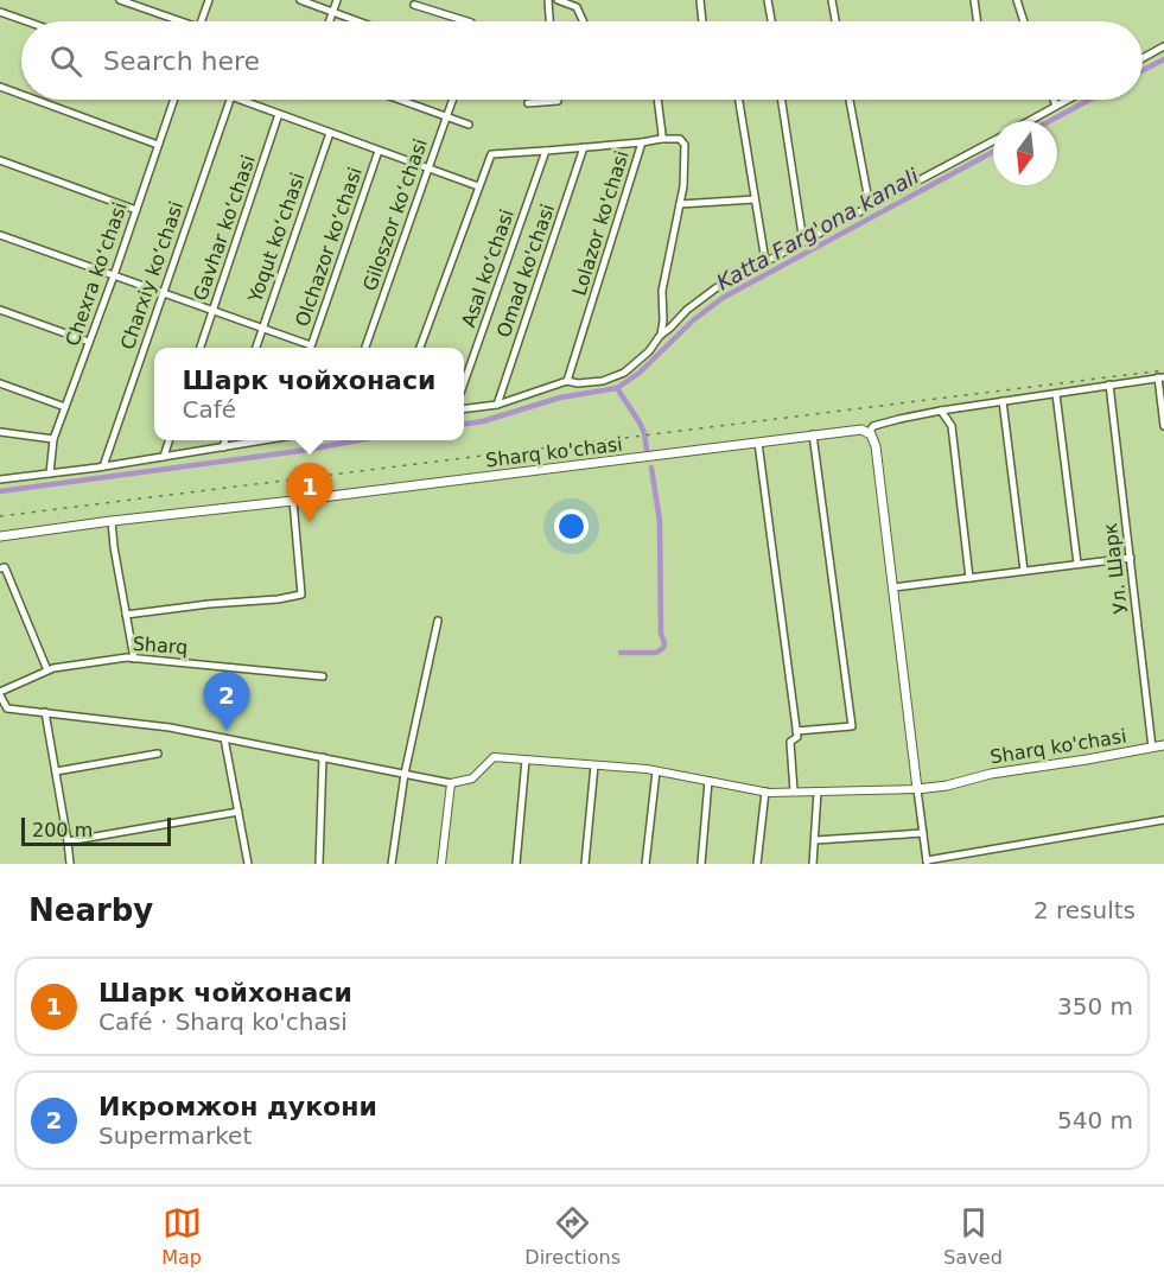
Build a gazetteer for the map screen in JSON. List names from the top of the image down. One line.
{"streets":{"main road":["Sharq ko'chasi"],"street":["Giloszor koʻchasi","Lolazor ko'chasi","Gavhar koʻchasi","Yoqut koʻchasi","Olchazor koʻchasi","Asal koʻchasi","Omad ko'chasi","Chexra koʻchasi","Charxiy koʻchasi","Ул. Шарк","Sharq"]},"crossings":[["Sharq ko'chasi","Ул. Шарк"]],"water":["Katta Farg'ona kanali"],"scale_bar":"200 m","north":"bottom","page":{"search":"Search here","popup":["Шарк чойхонаси","Café"],"pins":["1","2"],"scale":"200 m","heading":["Nearby","2 results"],"list":[{"mark":"1","name":"Шарк чойхонаси","note":"Café · Sharq ko'chasi","value":"350 m"},{"mark":"2","name":"Икромжон дукони","note":"Supermarket","value":"540 m"}],"nav":["Map","Directions","Saved"]}}
